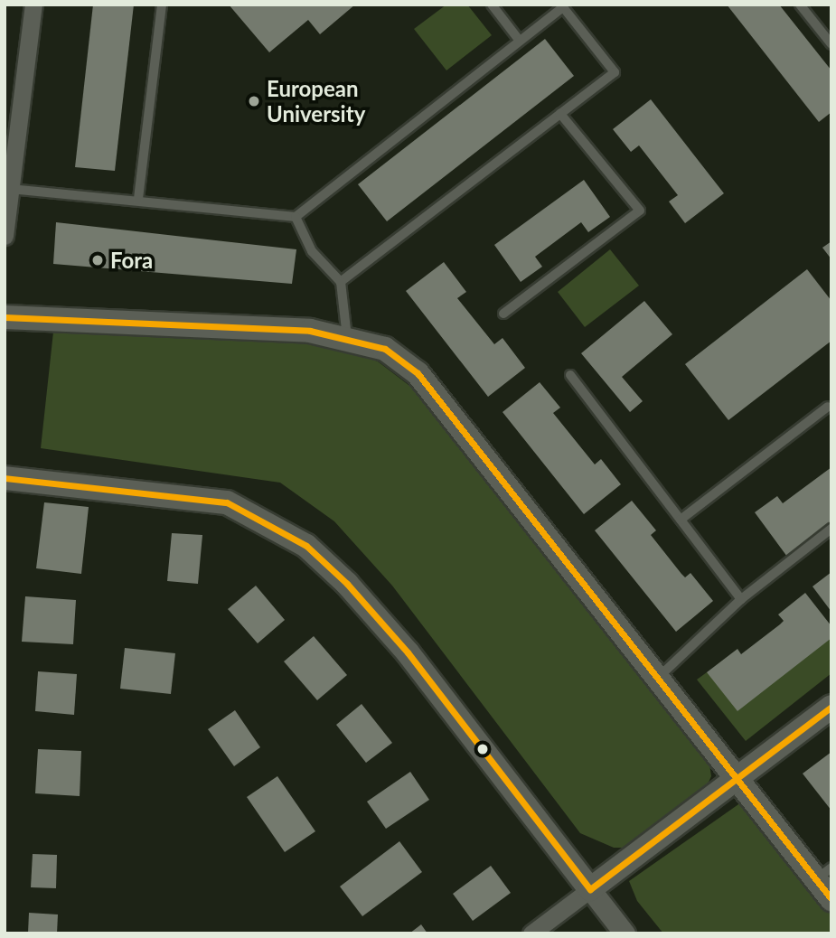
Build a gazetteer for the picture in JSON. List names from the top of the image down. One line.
{"places":["European University","Fora"]}
